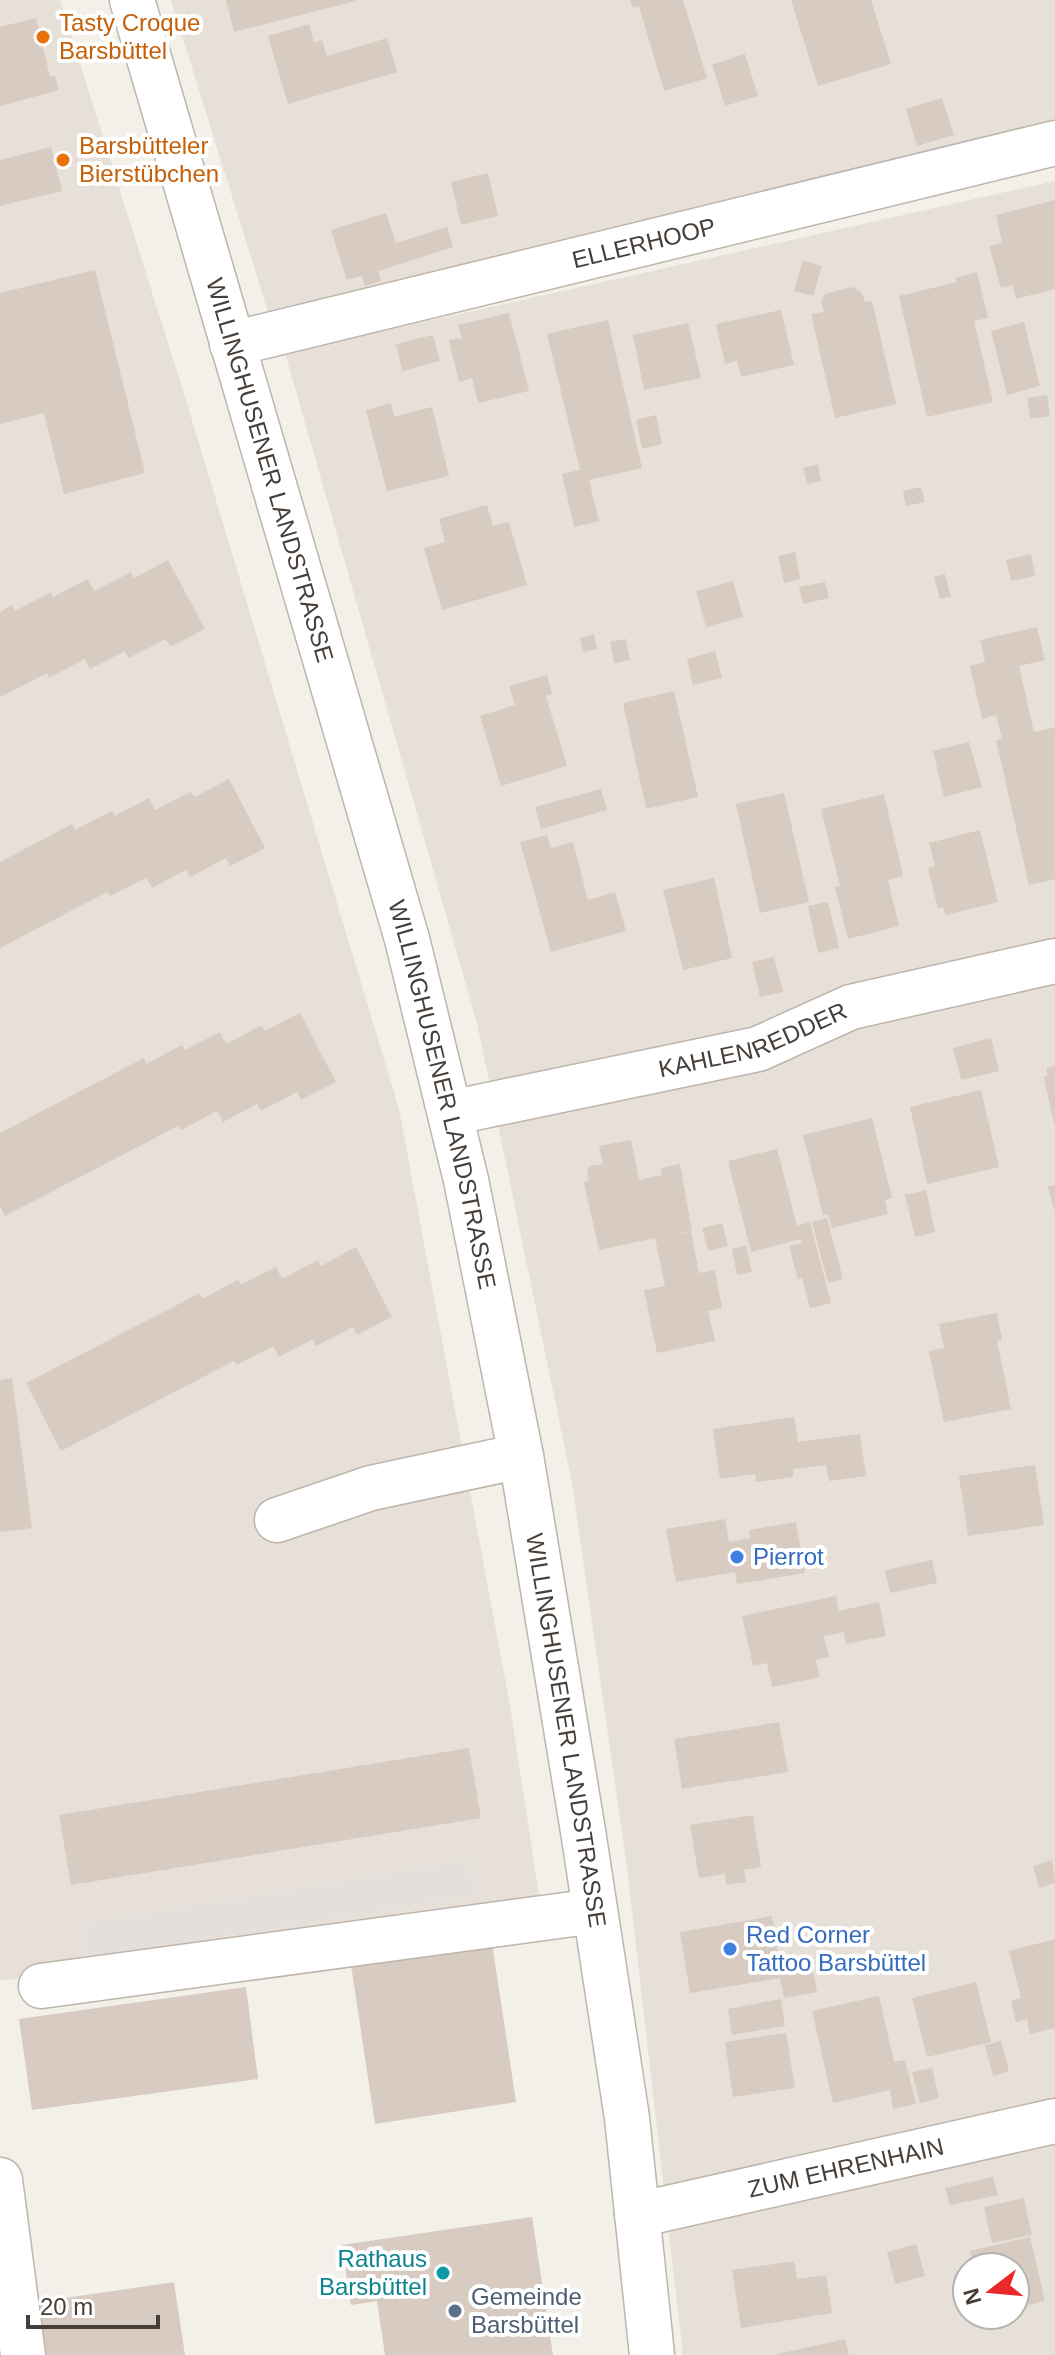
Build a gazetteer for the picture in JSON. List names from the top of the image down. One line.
{"streets":{"street":["ELLERHOOP","WILLINGHUSENER LANDSTRASSE","KAHLENREDDER","ZUM EHRENHAIN"]},"crossings":[["ELLERHOOP","WILLINGHUSENER LANDSTRASSE"],["WILLINGHUSENER LANDSTRASSE","KAHLENREDDER"],["WILLINGHUSENER LANDSTRASSE","ZUM EHRENHAIN"]],"places":["Tasty Croque Barsbüttel","Barsbütteler Bierstübchen","Pierrot","Red Corner Tattoo Barsbüttel","Rathaus Barsbüttel","Gemeinde Barsbüttel"],"scale_bar":"20 m","north":"left"}
